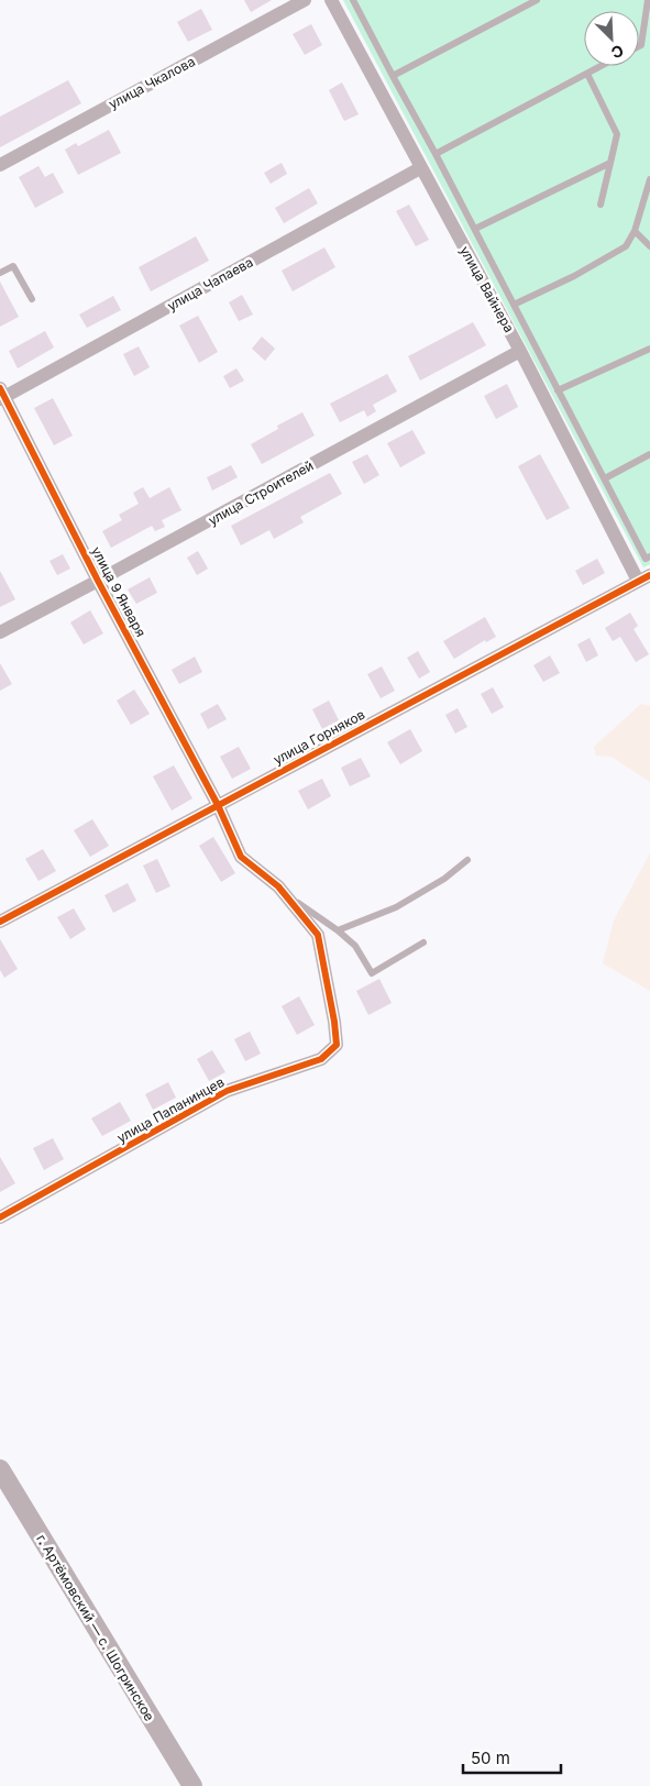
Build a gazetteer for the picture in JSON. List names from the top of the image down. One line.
{"streets":{"street":["улица Чкалова","улица Чапаева","улица Вайнера","улица Строителей","улица 9 Января","улица Горняков","улица Папанинцев","г. Артёмовский — с. Шогринское"]},"crossings":[["улица Чапаева","улица Вайнера"],["улица Чапаева","улица 9 Января"],["улица Вайнера","улица Строителей"],["улица Вайнера","улица Горняков"],["улица Строителей","улица 9 Января"],["улица 9 Января","улица Горняков"],["улица 9 Января","улица Папанинцев"]],"scale_bar":"50 m","north":"bottom right"}
